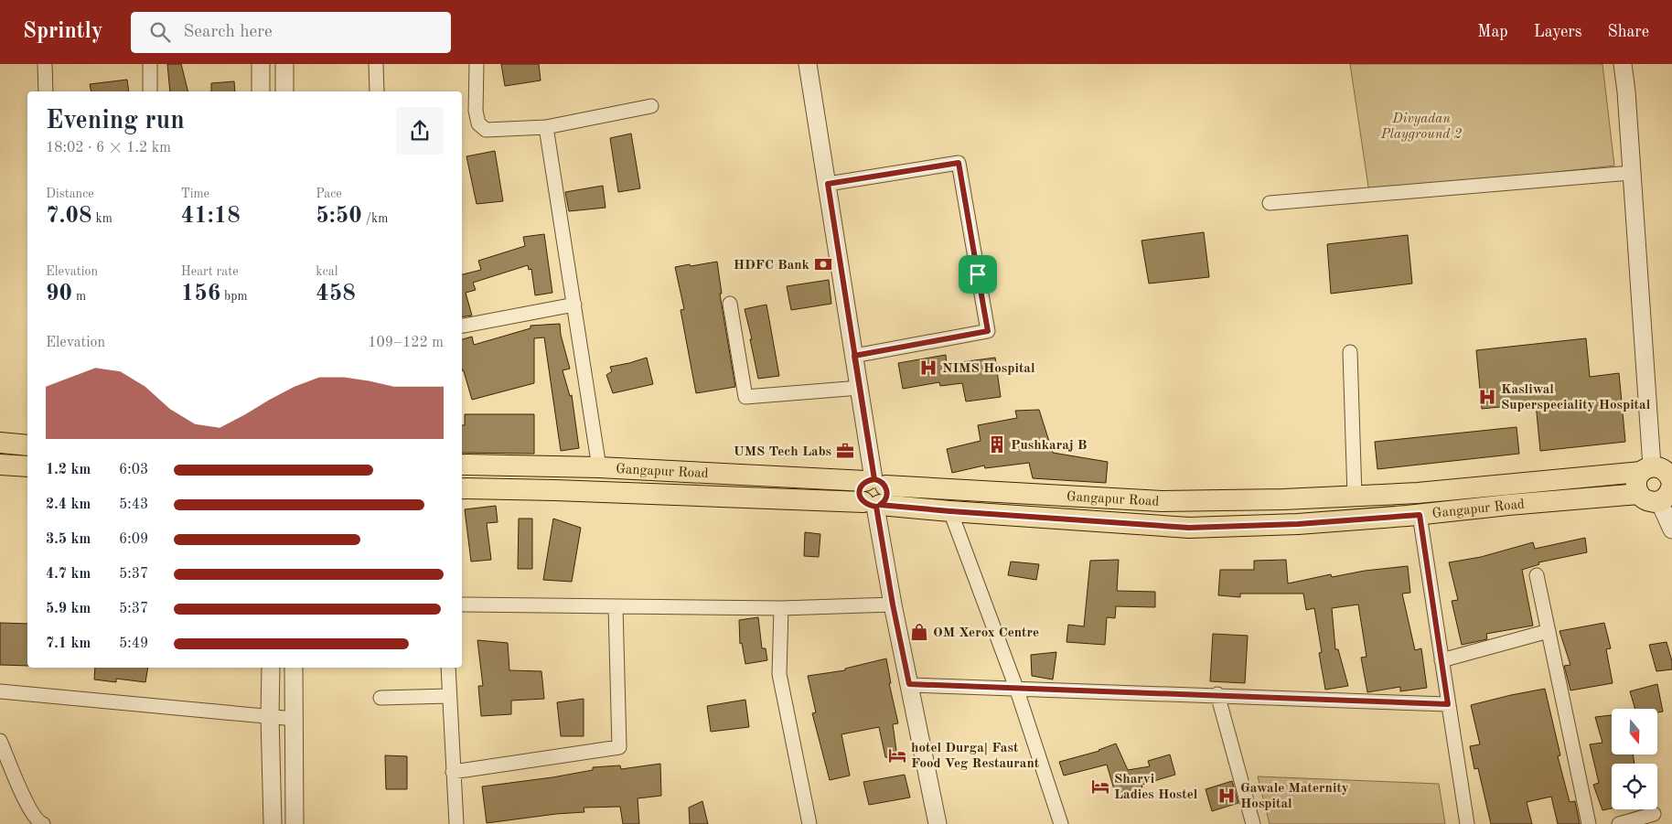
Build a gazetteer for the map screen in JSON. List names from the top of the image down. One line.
{"streets":{"main road":["Gangapur Road"]},"parks":["Divyadan Playground 2"],"places":{"bank":["HDFC Bank"],"hospital":["NIMS Hospital","Kasliwal Superspeciality Hospital","Gawale Maternity Hospital"],"building":["Pushkaraj B"],"office":["UMS Tech Labs"],"shop":["OM Xerox Centre"],"hotel":["hotel Durga| Fast Food Veg Restaurant","Sharvi Ladies Hostel"]},"north":"bottom","page":{"header":"Sprintly","search":"Search here","nav":["Map","Layers","Share"],"heading":["Evening run","18:02 · 6 × 1.2 km"],"stats":[["Distance","7.08 km"],["Time","41:18"],["Pace","5:50 /km"],["Elevation","90 m"],["Heart rate","156 bpm"],["kcal","458"]],"chart":["Elevation","109–122 m"],"list":[{"name":"1.2 km","note":"6:03"},{"name":"2.4 km","note":"5:43"},{"name":"3.5 km","note":"6:09"},{"name":"4.7 km","note":"5:37"},{"name":"5.9 km","note":"5:37"},{"name":"7.1 km","note":"5:49"}]}}
